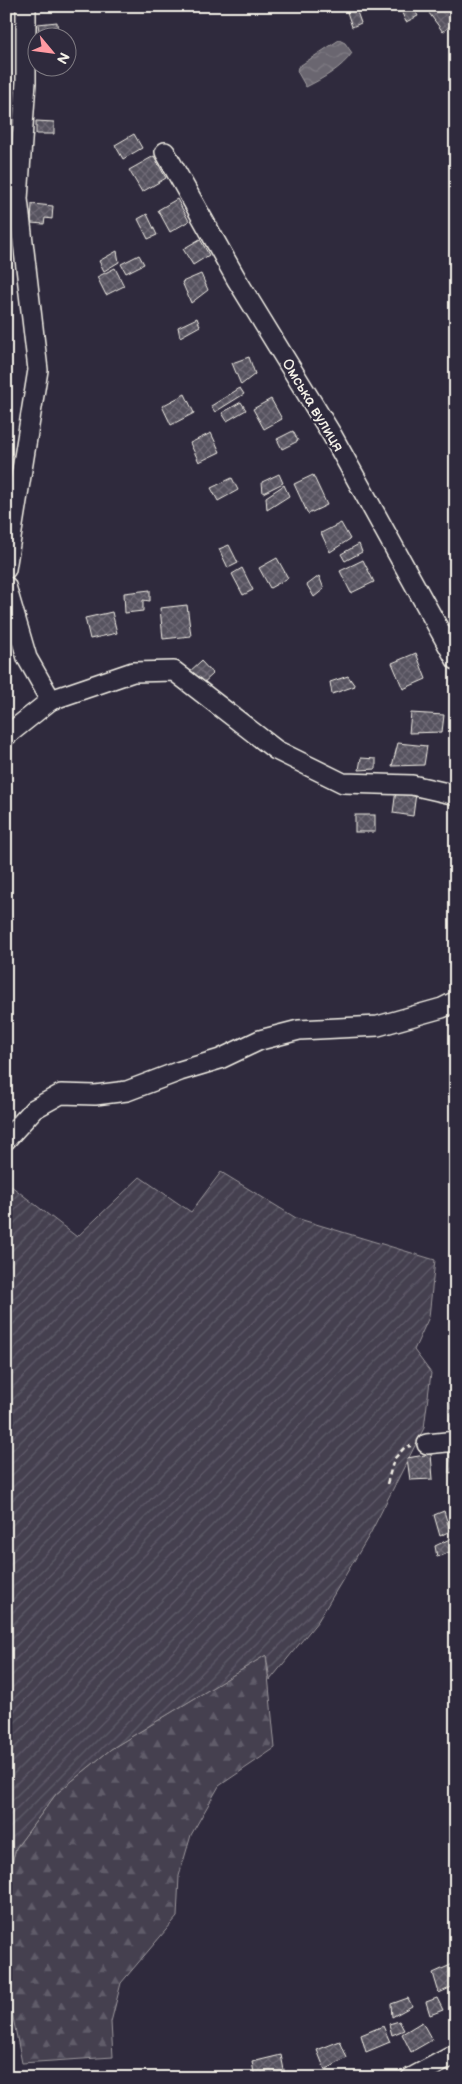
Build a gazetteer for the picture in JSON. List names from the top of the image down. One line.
{"streets":{"street":["Омська вулиця"]},"north":"bottom right"}
